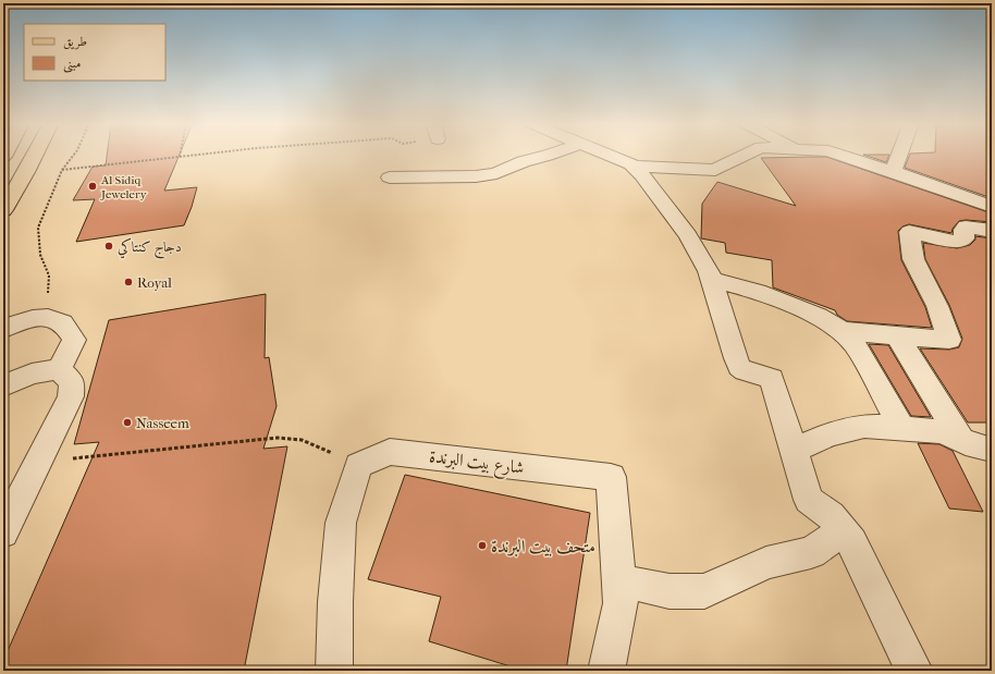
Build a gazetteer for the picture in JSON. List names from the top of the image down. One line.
{"streets":{"street":["شارع بيت البرندة"]},"places":["Al Sidiq Jewelery","دجاج كنتاكي","Royal","Nasseem","متحف بيت البرندة"],"legend":["طريق","مبنى"]}
